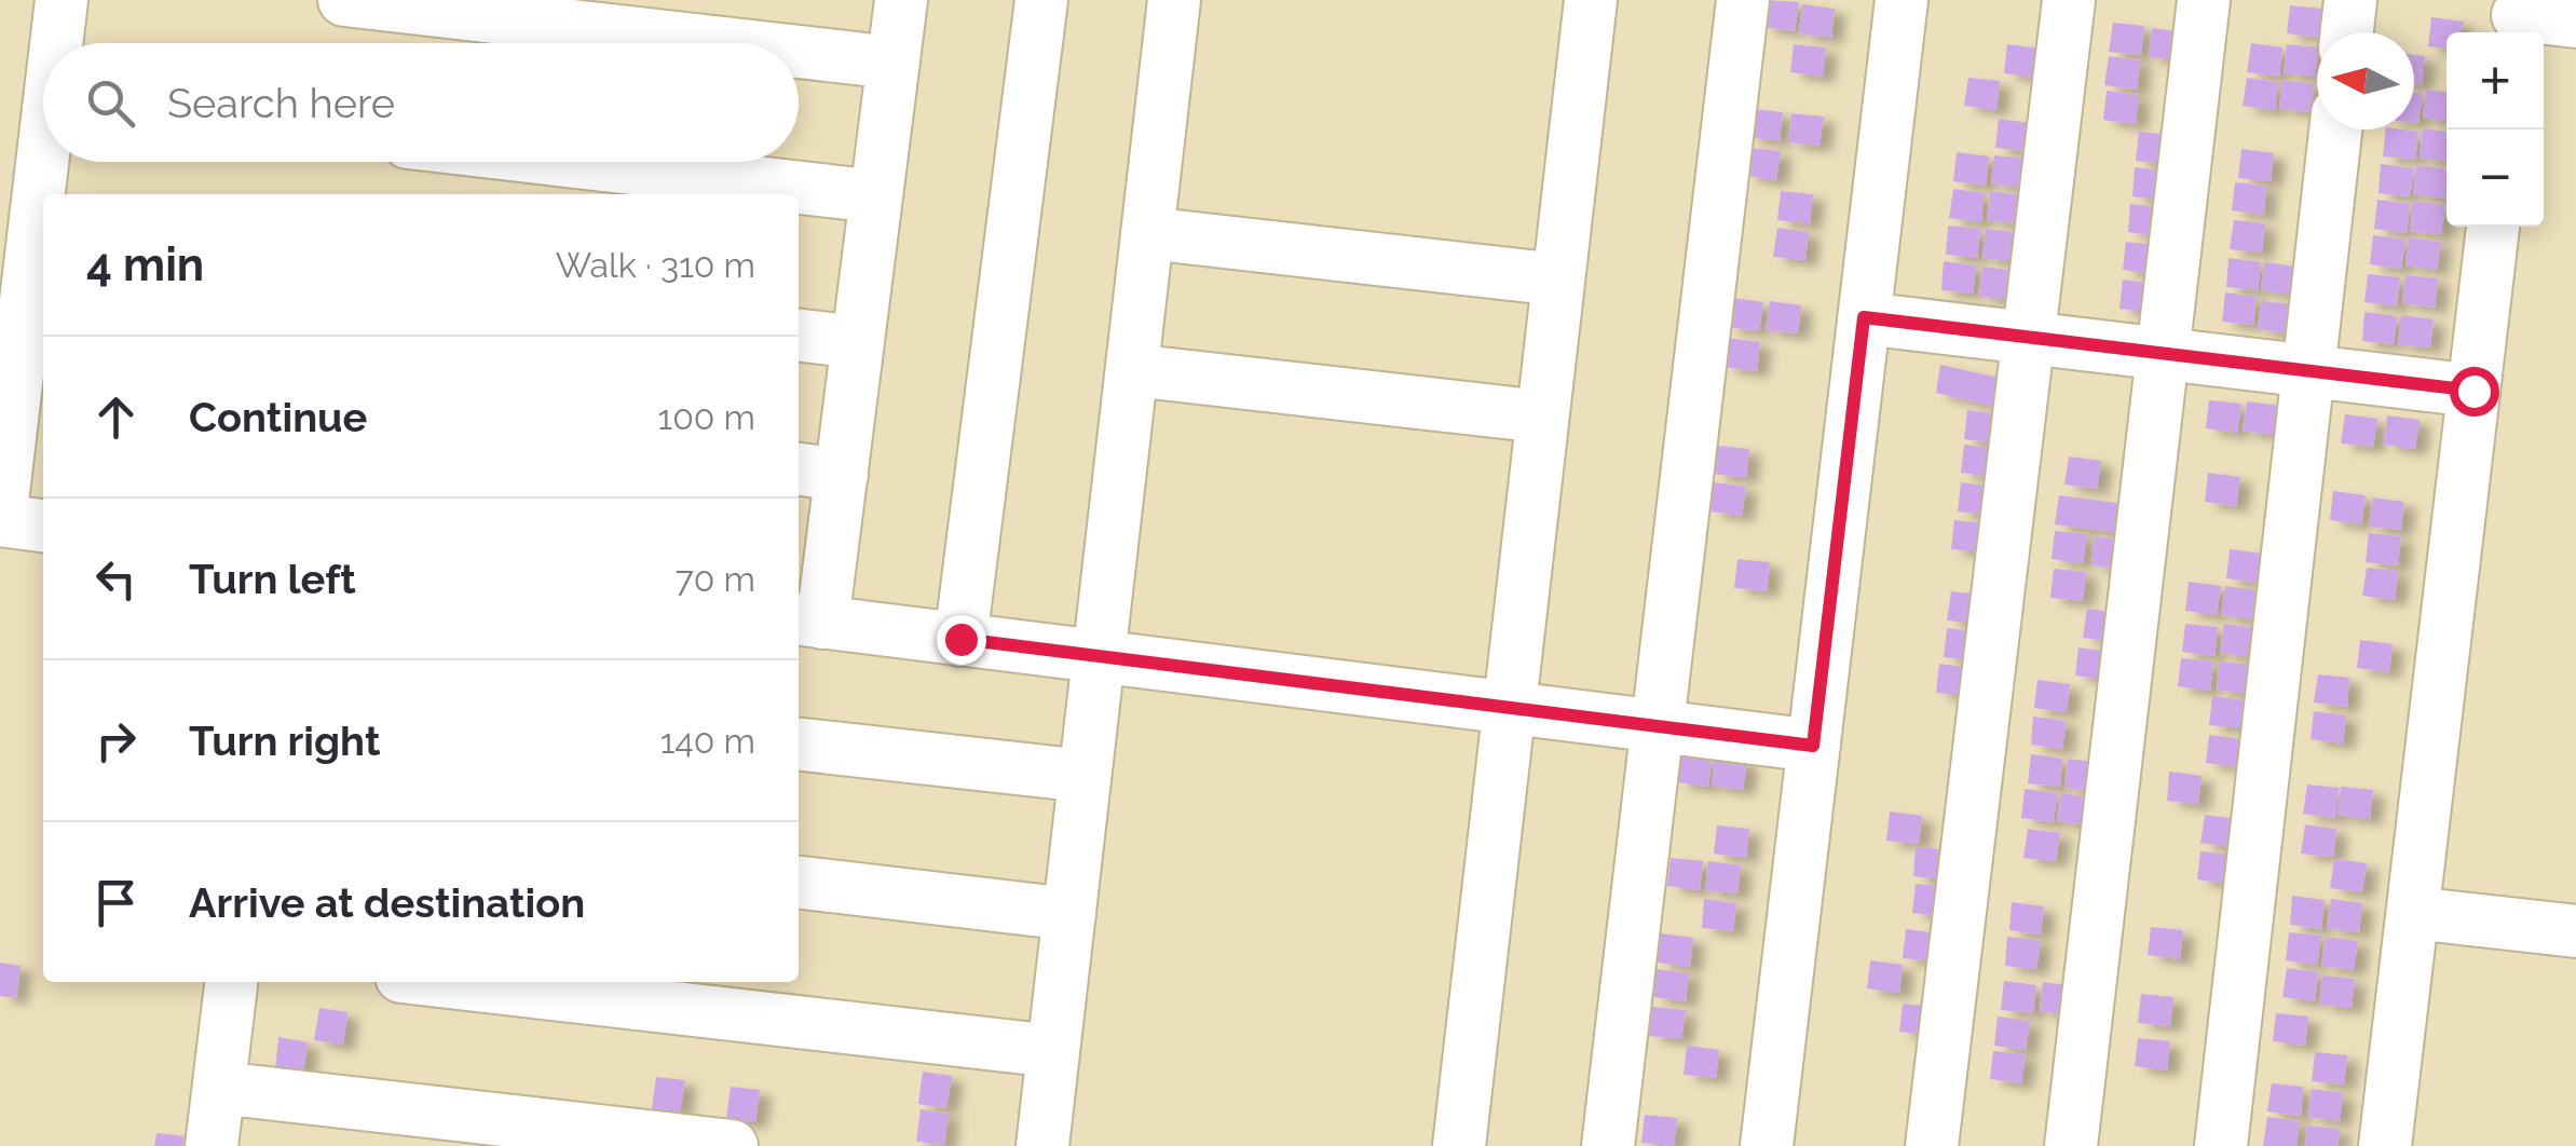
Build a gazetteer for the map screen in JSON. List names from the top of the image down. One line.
{"north":"left","page":{"map_buttons":["+","−"],"search":"Search here","heading":["4 min","Walk · 310 m"],"list":[["Continue","100 m"],["Turn left","70 m"],["Turn right","140 m"],"Arrive at destination"]}}
